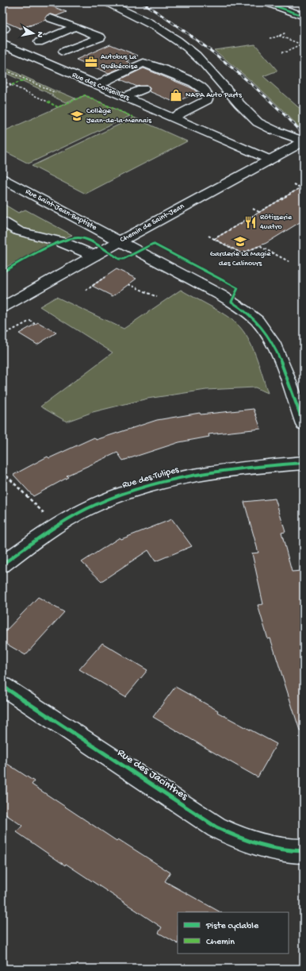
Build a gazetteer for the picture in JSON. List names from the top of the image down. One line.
{"streets":{"street":["Rue des Conseillers","Rue Saint-Jean-Baptiste","Chemin de Saint-Jean","Rue des Tulipes","Rue des Jacinthes"]},"crossings":[["Rue des Conseillers","Chemin de Saint-Jean"],["Rue Saint-Jean-Baptiste","Chemin de Saint-Jean"]],"places":{"office":["Autobus La Québécoise"],"shop":["NAPA Auto Parts"],"school or university":["Collège Jean-de-la-Mennais","Garderie La Magie des Calinours"],"restaurant":["Rôtisserie 4uatro"]},"legend":["Piste cyclable","Chemin"],"north":"right"}
